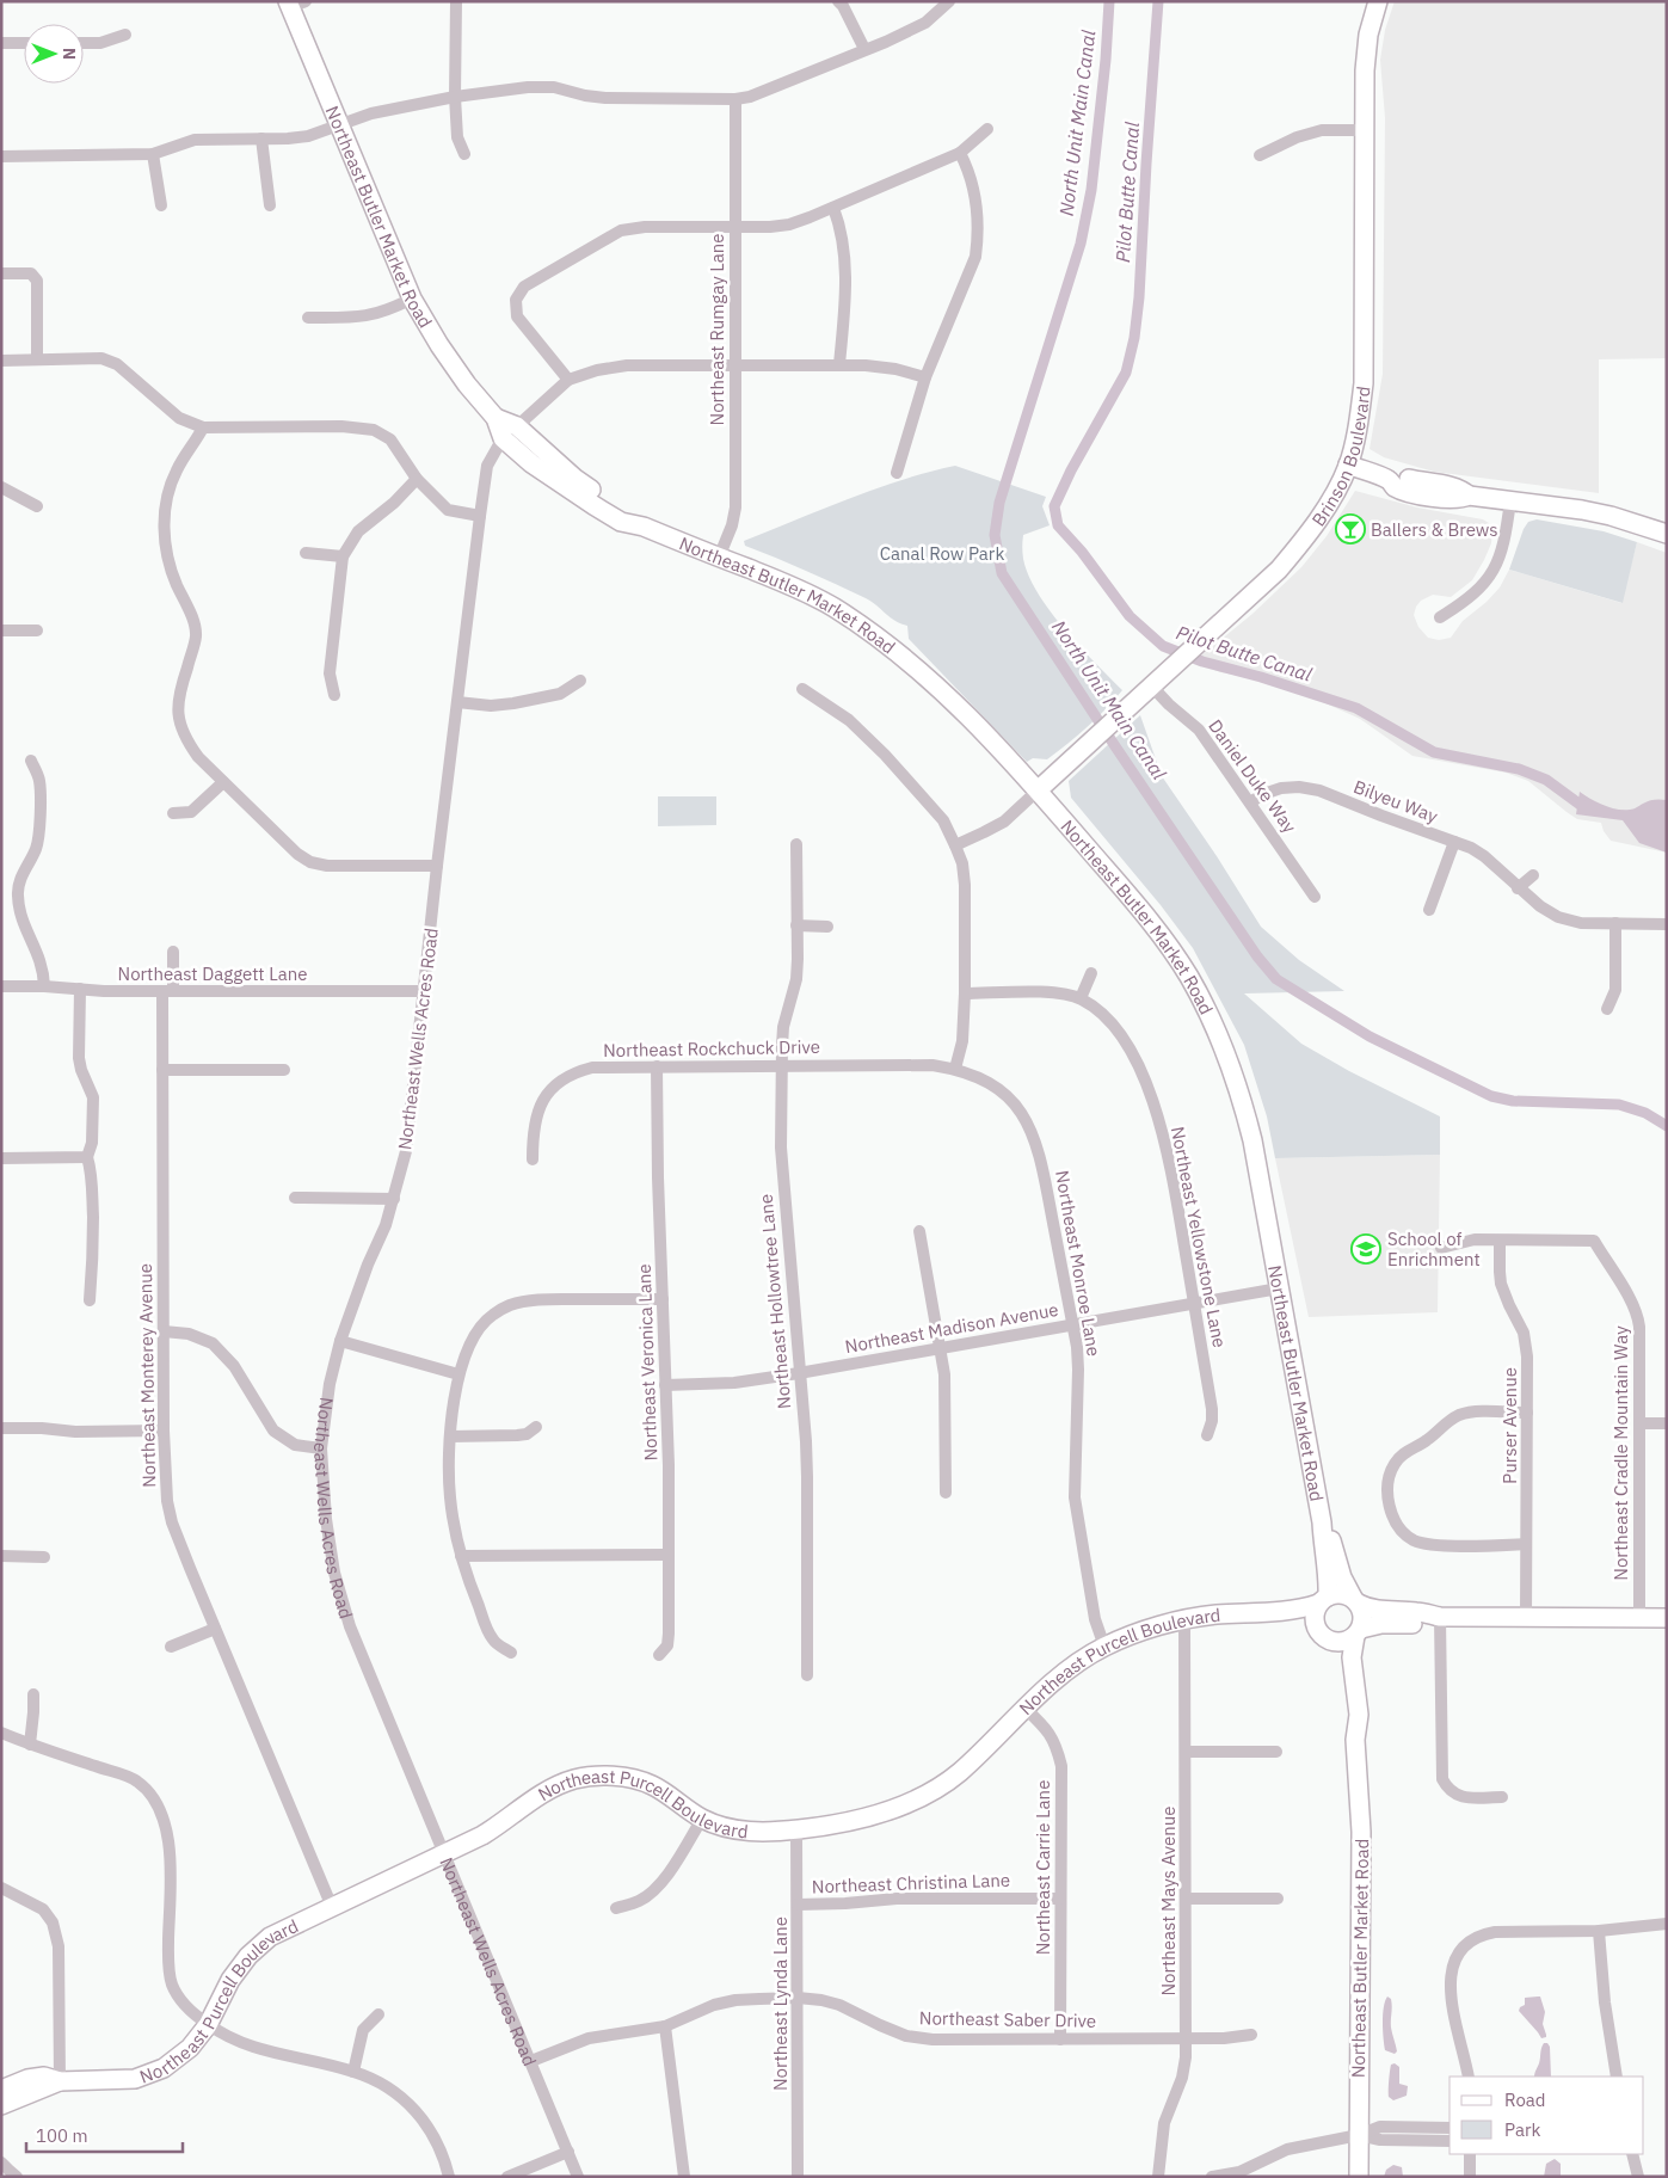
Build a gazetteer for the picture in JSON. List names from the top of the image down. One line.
{"streets":{"street":["Northeast Butler Market Road","Northeast Rumgay Lane","Brinson Boulevard","Daniel Duke Way","Bilyeu Way","Northeast Daggett Lane","Northeast Wells Acres Road","Northeast Rockchuck Drive","Northeast Yellowstone Lane","Northeast Monroe Lane","Northeast Hollowtree Lane","Northeast Madison Avenue","Northeast Veronica Lane","Northeast Monterey Avenue","Purser Avenue","Northeast Cradle Mountain Way","Northeast Purcell Boulevard","Northeast Carrie Lane","Northeast Christina Lane","Northeast Mays Avenue","Northeast Lynda Lane","Northeast Saber Drive"]},"crossings":[["Northeast Butler Market Road","Northeast Rumgay Lane"],["Northeast Butler Market Road","Brinson Boulevard"],["Northeast Butler Market Road","Northeast Wells Acres Road"],["Northeast Butler Market Road","Northeast Madison Avenue"],["Northeast Butler Market Road","Northeast Purcell Boulevard"],["Brinson Boulevard","Daniel Duke Way"],["Daniel Duke Way","Bilyeu Way"],["Northeast Daggett Lane","Northeast Wells Acres Road"],["Northeast Daggett Lane","Northeast Monterey Avenue"],["Northeast Wells Acres Road","Northeast Purcell Boulevard"],["Northeast Wells Acres Road","Northeast Saber Drive"],["Northeast Rockchuck Drive","Northeast Monroe Lane"],["Northeast Rockchuck Drive","Northeast Hollowtree Lane"],["Northeast Rockchuck Drive","Northeast Veronica Lane"],["Northeast Yellowstone Lane","Northeast Madison Avenue"],["Northeast Monroe Lane","Northeast Madison Avenue"],["Northeast Monroe Lane","Northeast Purcell Boulevard"],["Northeast Hollowtree Lane","Northeast Madison Avenue"],["Northeast Madison Avenue","Northeast Veronica Lane"],["Northeast Monterey Avenue","Northeast Purcell Boulevard"],["Purser Avenue","Northeast Cradle Mountain Way"],["Northeast Purcell Boulevard","Northeast Carrie Lane"],["Northeast Purcell Boulevard","Northeast Mays Avenue"],["Northeast Purcell Boulevard","Northeast Lynda Lane"],["Northeast Carrie Lane","Northeast Christina Lane"],["Northeast Carrie Lane","Northeast Saber Drive"],["Northeast Christina Lane","Northeast Lynda Lane"],["Northeast Mays Avenue","Northeast Saber Drive"],["Northeast Lynda Lane","Northeast Saber Drive"]],"water":["North Unit Main Canal","Pilot Butte Canal"],"parks":["Canal Row Park"],"places":{"bar":["Ballers & Brews"],"school or university":["School of Enrichment"]},"legend":["Road","Park"],"scale_bar":"100 m","north":"right"}
